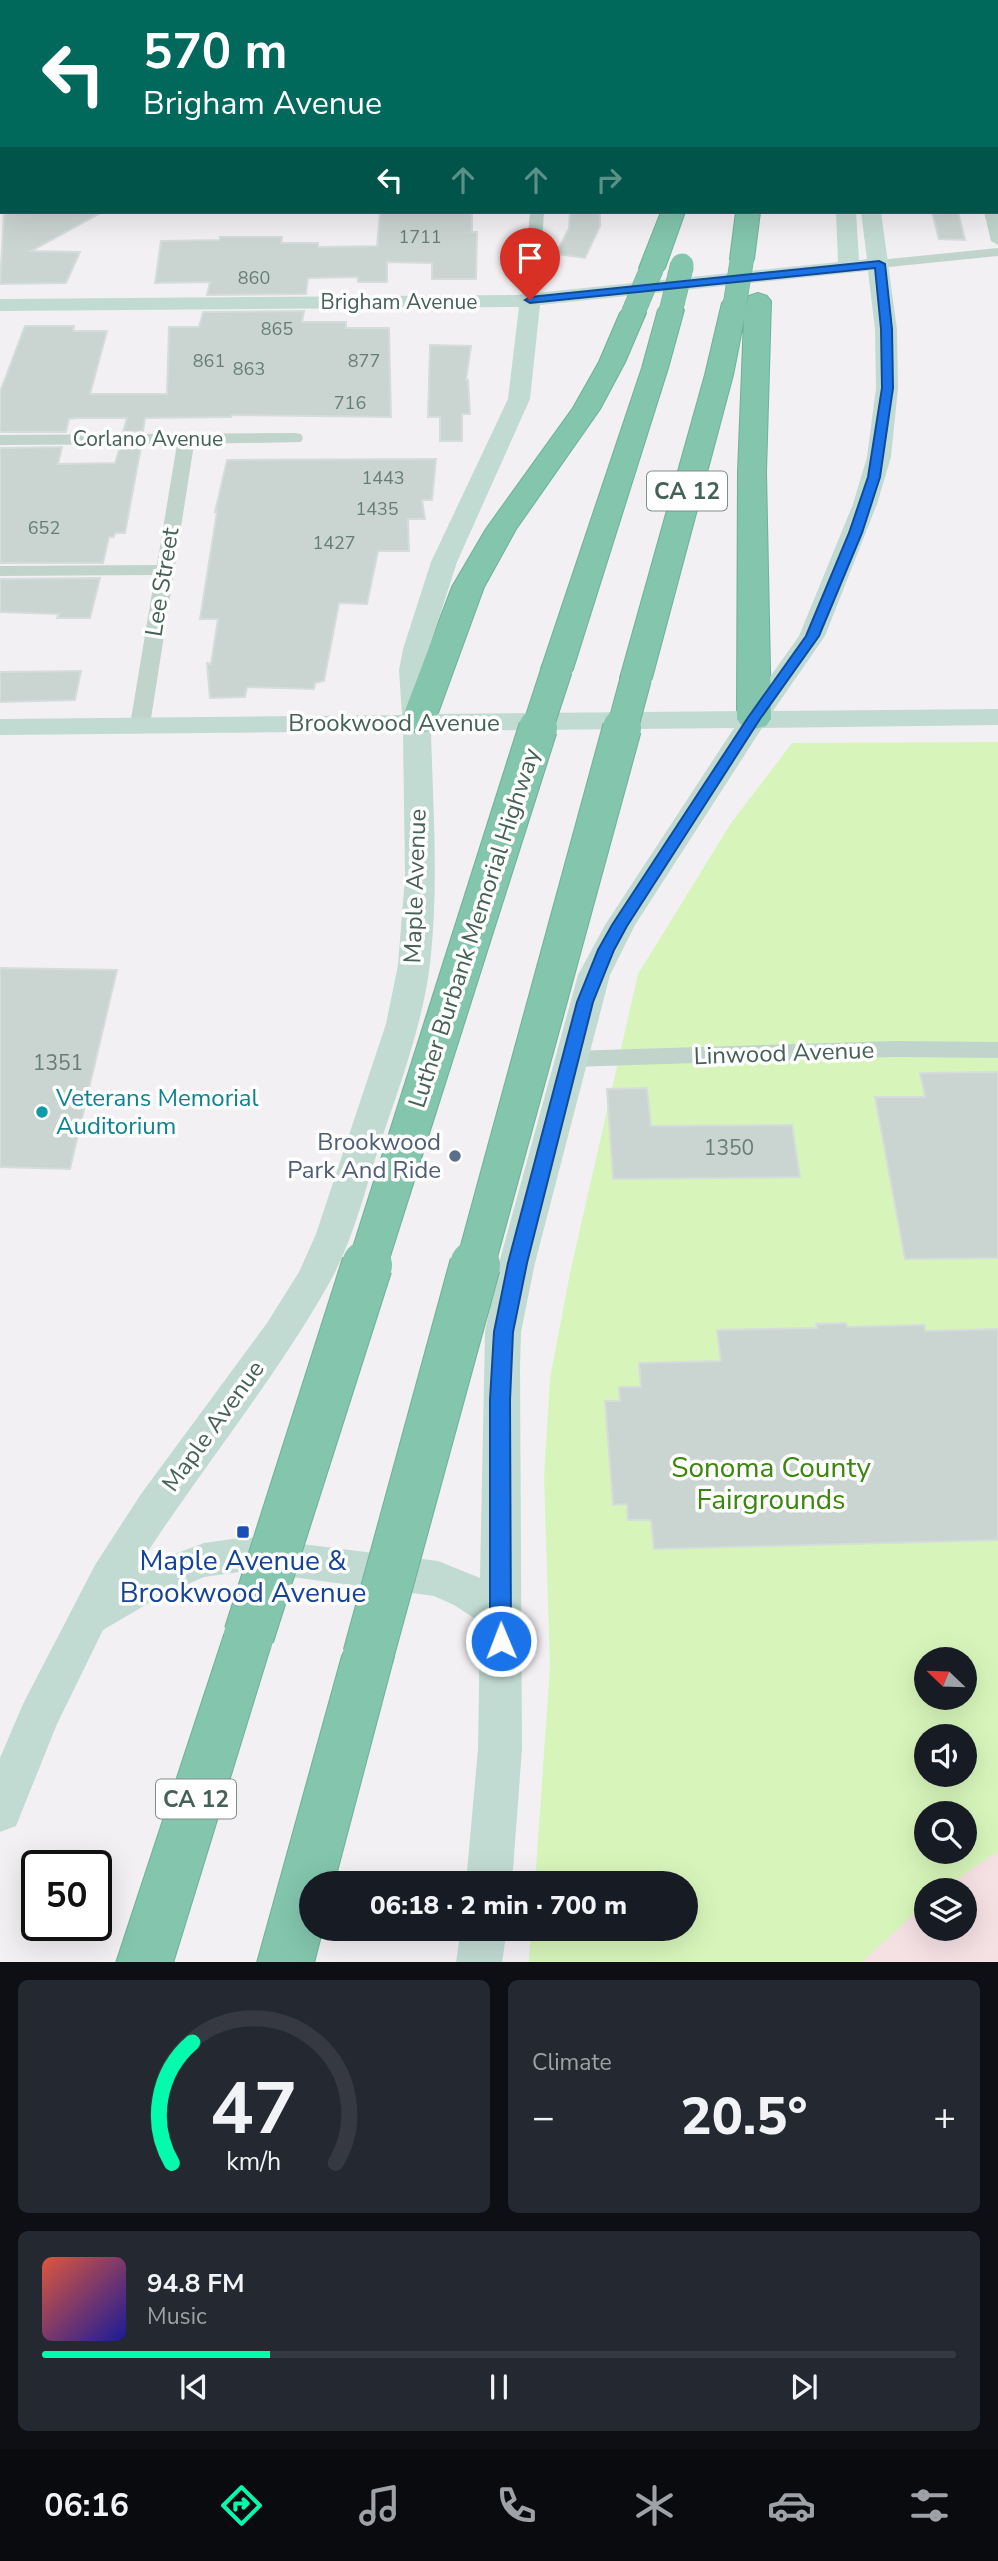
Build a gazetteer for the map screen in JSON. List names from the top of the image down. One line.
{"streets":{"highway":["CA 12","Luther Burbank Memorial Highway"],"street":["Brigham Avenue","Corlano Avenue","Lee Street","Brookwood Avenue","Maple Avenue","Linwood Avenue"]},"crossings":[["Brigham Avenue","Maple Avenue"],["Corlano Avenue","Lee Street"],["Lee Street","Brookwood Avenue"],["Brookwood Avenue","Maple Avenue"]],"parks":["Sonoma County Fairgrounds"],"places":{"other":["Veterans Memorial Auditorium","Brookwood Park And Ride"],"transit":["Maple Avenue & Brookwood Avenue"]},"house_numbers":["1711","860","865","861","877","863","716","1443","1435","652","1427","1351","1350"],"north":"top left","page":{"turn":["570 m","Brigham Avenue"],"limit":"50","trip":"06:18 · 2 min · 700 m","tile":"Climate","heat":["−","20.5°","+"],"song":["94.8 FM","Music"],"tabs":"06:16","gauge":["47","km/h"]}}
